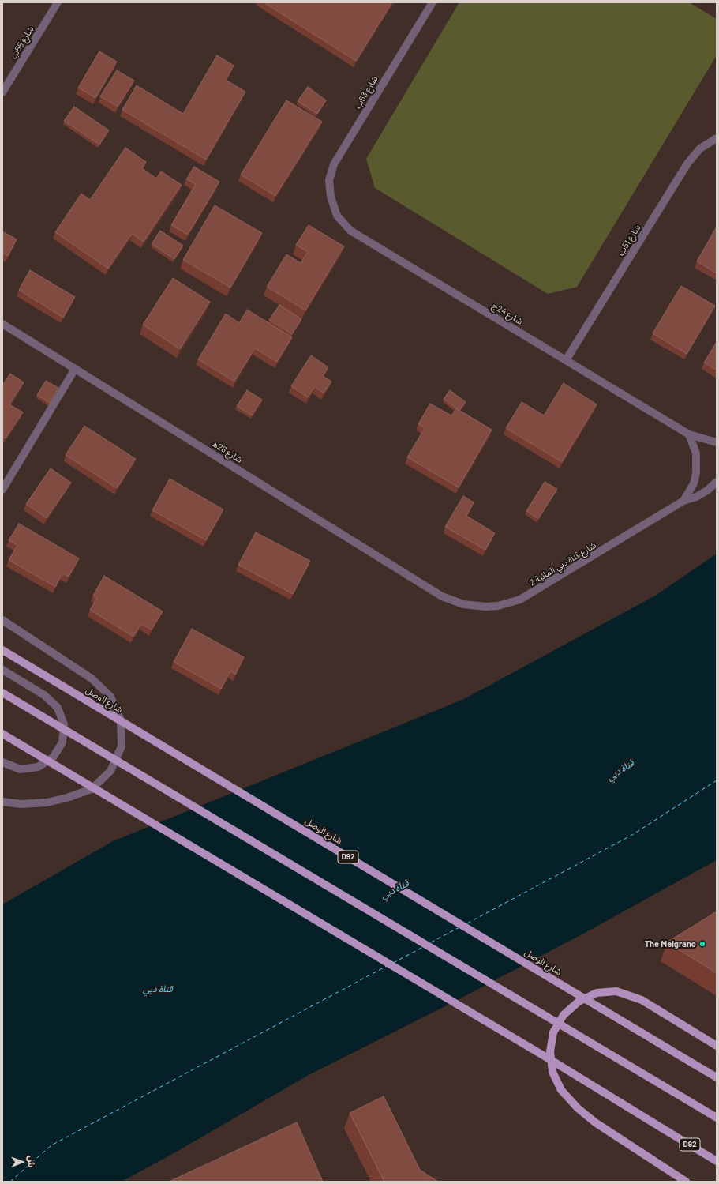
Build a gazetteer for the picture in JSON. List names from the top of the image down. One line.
{"streets":{"main road":["شارع الوصل","D92"],"street":["شارع 55ب","شارع 53ب","شارع 51ب","شارع 24ج","شارع 26ه","شارع قناة دبي المائية 2"]},"crossings":[["شارع 53ب","شارع 24ج"],["شارع 51ب","شارع 24ج"],["شارع 24ج","شارع قناة دبي المائية 2"],["شارع 26ه","شارع قناة دبي المائية 2"]],"water":["قناة دبي"],"places":["The Melgrano"],"north":"right"}
